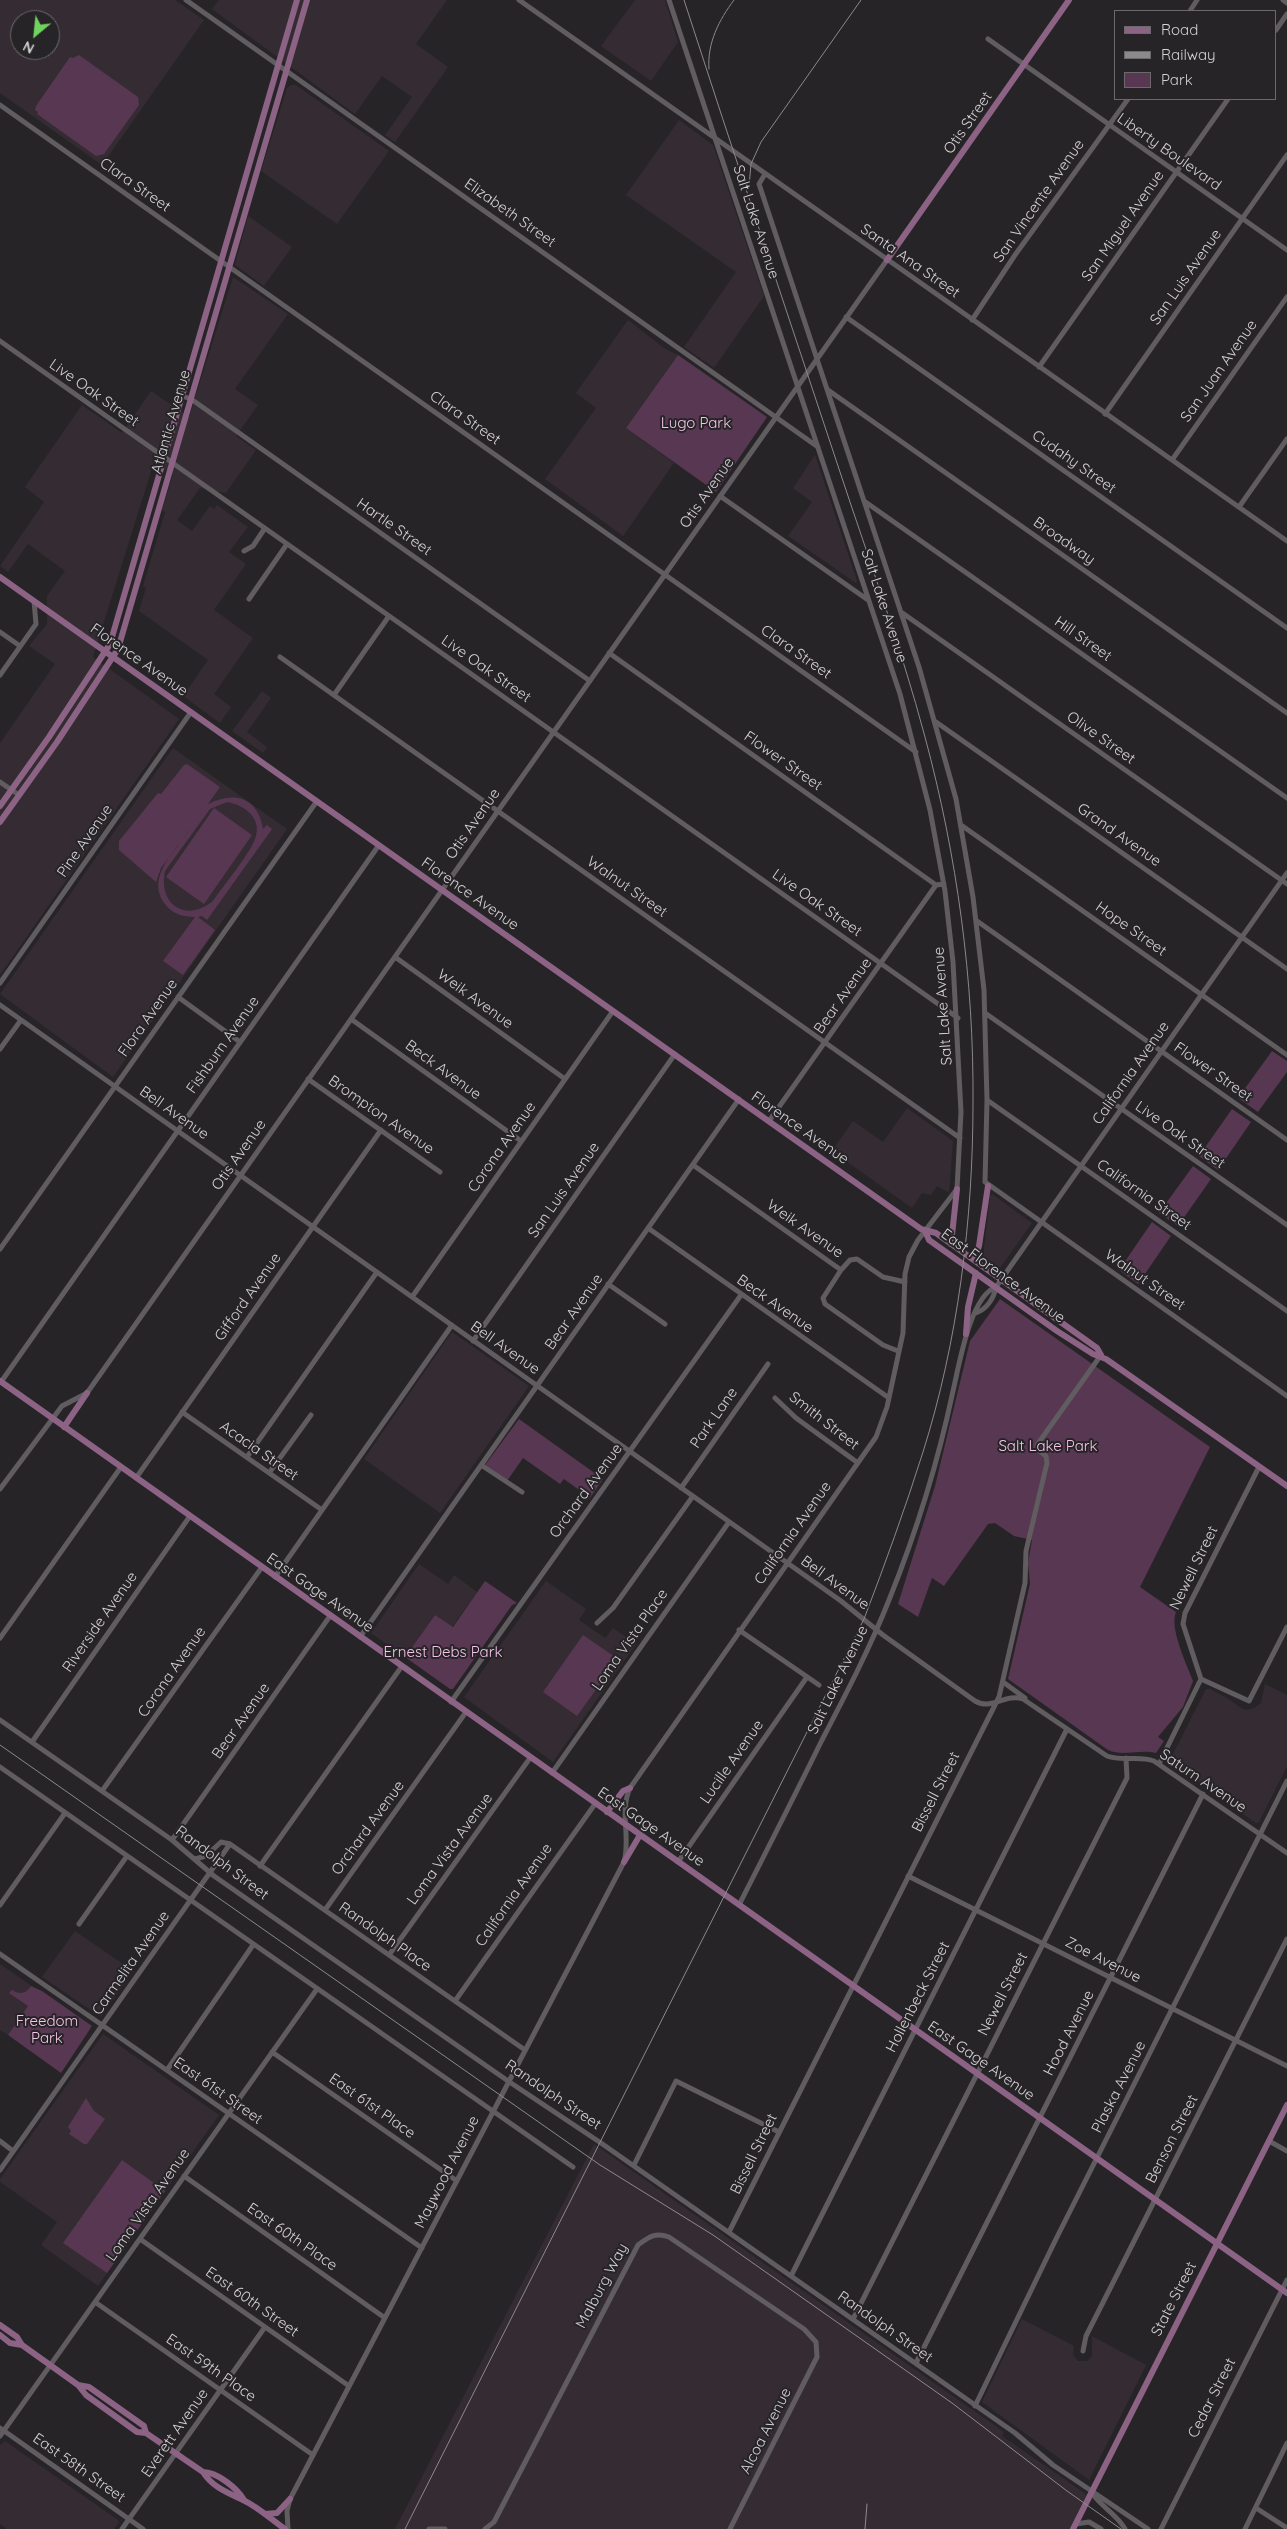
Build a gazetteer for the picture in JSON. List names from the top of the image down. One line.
{"streets":{"main road":["Otis Street","Atlantic Avenue","Florence Avenue","East Florence Avenue","East Gage Avenue","State Street"],"street":["Liberty Boulevard","Clara Street","San Vincente Avenue","Elizabeth Street","Salt Lake Avenue","San Miguel Avenue","Santa Ana Street","San Luis Avenue","San Juan Avenue","Live Oak Street","Cudahy Street","Otis Avenue","Hartle Street","Broadway","Hill Street","Olive Street","Flower Street","Grand Avenue","Pine Avenue","Walnut Street","Hope Street","Bear Avenue","Weik Avenue","Flora Avenue","Fishburn Avenue","Beck Avenue","California Avenue","Bell Avenue","Brompton Avenue","Corona Avenue","California Street","Gifford Avenue","Park Lane","Smith Street","Acacia Street","Orchard Avenue","Newell Street","Riverside Avenue","Loma Vista Place","Lucille Avenue","Saturn Avenue","Bissell Street","Loma Vista Avenue","Randolph Street","Randolph Place","Zoe Avenue","Carmelita Avenue","Hollenbeck Street","Hood Avenue","Plaska Avenue","East 61st Street","East 61st Place","Benson Street","Maywood Avenue","East 60th Place","Malburg Way","East 60th Street","East 59th Place","Cedar Street","Alcoa Avenue","Everett Avenue","East 58th Street"]},"crossings":[["Otis Street","Liberty Boulevard"],["Otis Street","Santa Ana Street"],["Otis Street","Otis Avenue"],["Liberty Boulevard","San Vincente Avenue"],["Liberty Boulevard","San Miguel Avenue"],["Liberty Boulevard","San Luis Avenue"],["Clara Street","Salt Lake Avenue"],["Clara Street","Atlantic Avenue"],["Clara Street","Otis Avenue"],["San Vincente Avenue","Santa Ana Street"],["Elizabeth Street","Salt Lake Avenue"],["Elizabeth Street","Atlantic Avenue"],["Elizabeth Street","Otis Avenue"],["Salt Lake Avenue","Santa Ana Street"],["Salt Lake Avenue","Live Oak Street"],["Salt Lake Avenue","Otis Avenue"],["Salt Lake Avenue","Broadway"],["Salt Lake Avenue","Hill Street"],["Salt Lake Avenue","Olive Street"],["Salt Lake Avenue","Flower Street"],["Salt Lake Avenue","Grand Avenue"],["Salt Lake Avenue","Walnut Street"],["Salt Lake Avenue","Hope Street"],["Salt Lake Avenue","California Avenue"],["Salt Lake Avenue","Bell Avenue"],["Salt Lake Avenue","California Street"],["Salt Lake Avenue","East Florence Avenue"],["Salt Lake Avenue","East Gage Avenue"],["San Miguel Avenue","Santa Ana Street"],["Santa Ana Street","San Luis Avenue"],["Santa Ana Street","San Juan Avenue"],["Santa Ana Street","Otis Avenue"],["San Luis Avenue","Florence Avenue"],["San Luis Avenue","Bell Avenue"],["Live Oak Street","Atlantic Avenue"],["Live Oak Street","Otis Avenue"],["Live Oak Street","Bear Avenue"],["Live Oak Street","California Avenue"],["Atlantic Avenue","Hartle Street"],["Atlantic Avenue","Florence Avenue"],["Cudahy Street","Otis Avenue"],["Otis Avenue","Hartle Street"],["Otis Avenue","Florence Avenue"],["Otis Avenue","Flower Street"],["Otis Avenue","Walnut Street"],["Otis Avenue","Weik Avenue"],["Otis Avenue","Beck Avenue"],["Otis Avenue","Bell Avenue"],["Otis Avenue","Brompton Avenue"],["Otis Avenue","East Gage Avenue"],["Florence Avenue","Pine Avenue"],["Florence Avenue","Bear Avenue"],["Florence Avenue","Flora Avenue"],["Florence Avenue","Fishburn Avenue"],["Florence Avenue","California Avenue"],["Florence Avenue","Corona Avenue"],["Florence Avenue","East Florence Avenue"],["Olive Street","California Avenue"],["Flower Street","Bear Avenue"],["Flower Street","California Avenue"],["Grand Avenue","California Avenue"],["Walnut Street","Bear Avenue"],["Walnut Street","California Avenue"],["Hope Street","California Avenue"],["Bear Avenue","Weik Avenue"],["Bear Avenue","Beck Avenue"],["Bear Avenue","Bell Avenue"],["Bear Avenue","East Gage Avenue"],["Bear Avenue","Randolph Street"],["Weik Avenue","California Avenue"],["Weik Avenue","Corona Avenue"],["Flora Avenue","Bell Avenue"],["Fishburn Avenue","Bell Avenue"],["Fishburn Avenue","East Gage Avenue"],["Beck Avenue","California Avenue"],["Beck Avenue","Corona Avenue"],["Beck Avenue","Orchard Avenue"],["California Avenue","Bell Avenue"],["California Avenue","California Street"],["California Avenue","East Florence Avenue"],["California Avenue","Smith Street"],["California Avenue","East Gage Avenue"],["California Avenue","Randolph Place"],["California Avenue","Maywood Avenue"],["Bell Avenue","Corona Avenue"],["Bell Avenue","Gifford Avenue"],["Bell Avenue","Park Lane"],["Bell Avenue","Orchard Avenue"],["Bell Avenue","Loma Vista Place"],["Bell Avenue","Bissell Street"],["Brompton Avenue","Gifford Avenue"],["Corona Avenue","East Gage Avenue"],["Corona Avenue","Randolph Street"],["East Florence Avenue","Newell Street"],["East Florence Avenue","Bissell Street"],["Gifford Avenue","Acacia Street"],["Gifford Avenue","East Gage Avenue"],["Orchard Avenue","East Gage Avenue"],["Orchard Avenue","Randolph Place"],["Newell Street","East Gage Avenue"],["Newell Street","Saturn Avenue"],["Newell Street","Randolph Street"],["Newell Street","Zoe Avenue"],["East Gage Avenue","Riverside Avenue"],["East Gage Avenue","Loma Vista Place"],["East Gage Avenue","Lucille Avenue"],["East Gage Avenue","Bissell Street"],["East Gage Avenue","Loma Vista Avenue"],["East Gage Avenue","Hollenbeck Street"],["East Gage Avenue","Hood Avenue"],["East Gage Avenue","Plaska Avenue"],["East Gage Avenue","Benson Street"],["East Gage Avenue","Maywood Avenue"],["East Gage Avenue","State Street"],["East Gage Avenue","Cedar Street"],["Riverside Avenue","Randolph Street"],["Saturn Avenue","Bissell Street"],["Saturn Avenue","Hollenbeck Street"],["Saturn Avenue","Hood Avenue"],["Saturn Avenue","Plaska Avenue"],["Bissell Street","Randolph Street"],["Bissell Street","Zoe Avenue"],["Loma Vista Avenue","Randolph Place"],["Loma Vista Avenue","East 61st Street"],["Loma Vista Avenue","East 61st Place"],["Loma Vista Avenue","East 60th Place"],["Loma Vista Avenue","East 60th Street"],["Loma Vista Avenue","East 59th Place"],["Loma Vista Avenue","East 58th Street"],["Randolph Street","Carmelita Avenue"],["Randolph Street","Hollenbeck Street"],["Randolph Street","Hood Avenue"],["Randolph Street","Plaska Avenue"],["Randolph Street","Maywood Avenue"],["Randolph Street","State Street"],["Randolph Place","Carmelita Avenue"],["Randolph Place","Maywood Avenue"],["Zoe Avenue","Hollenbeck Street"],["Zoe Avenue","Hood Avenue"],["Zoe Avenue","Plaska Avenue"],["Zoe Avenue","Benson Street"],["Carmelita Avenue","East 61st Street"],["East 61st Street","Maywood Avenue"],["East 61st Place","Maywood Avenue"],["Maywood Avenue","East 60th Place"],["Maywood Avenue","East 60th Street"],["Maywood Avenue","East 59th Place"],["Malburg Way","Alcoa Avenue"],["East 60th Street","Everett Avenue"],["East 59th Place","Everett Avenue"],["Everett Avenue","East 58th Street"]],"parks":["Lugo Park","Salt Lake Park","Ernest Debs Park","Freedom Park"],"legend":["Road","Railway","Park"],"north":"bottom left"}
